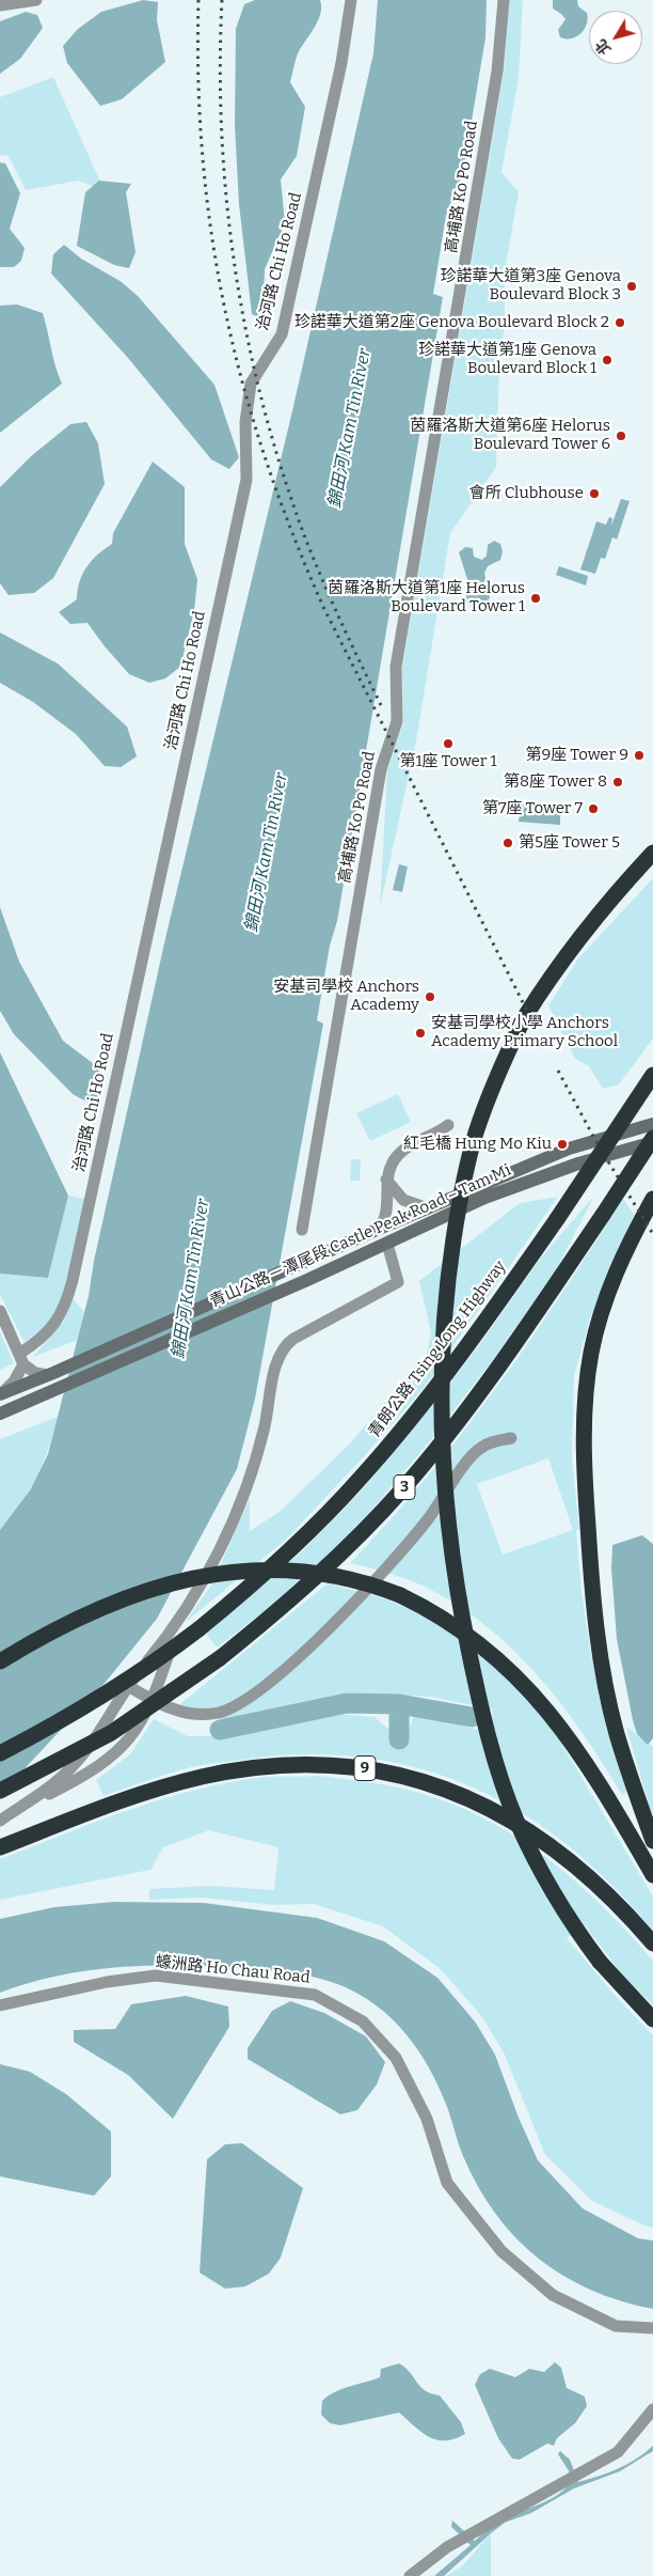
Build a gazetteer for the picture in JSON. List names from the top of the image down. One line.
{"streets":{"highway":["青朗公路 Tsing Long Highway","3","9"],"main road":["青山公路－潭尾段 Castle Peak Road – Tam Mi"],"street":["高埔路 Ko Po Road","治河路 Chi Ho Road","蠔洲路 Ho Chau Road"]},"water":["錦田河 Kam Tin River"],"places":["珍諾華大道第3座 Genova Boulevard Block 3","珍諾華大道第2座 Genova Boulevard Block 2","珍諾華大道第1座 Genova Boulevard Block 1","茵羅洛斯大道第6座 Helorus Boulevard Tower 6","會所 Clubhouse","茵羅洛斯大道第1座 Helorus Boulevard Tower 1","第1座 Tower 1","第9座 Tower 9","第8座 Tower 8","第7座 Tower 7","第5座 Tower 5","安基司學校 Anchors Academy","安基司學校小學 Anchors Academy Primary School","紅毛橋 Hung Mo Kiu"],"north":"bottom left"}
